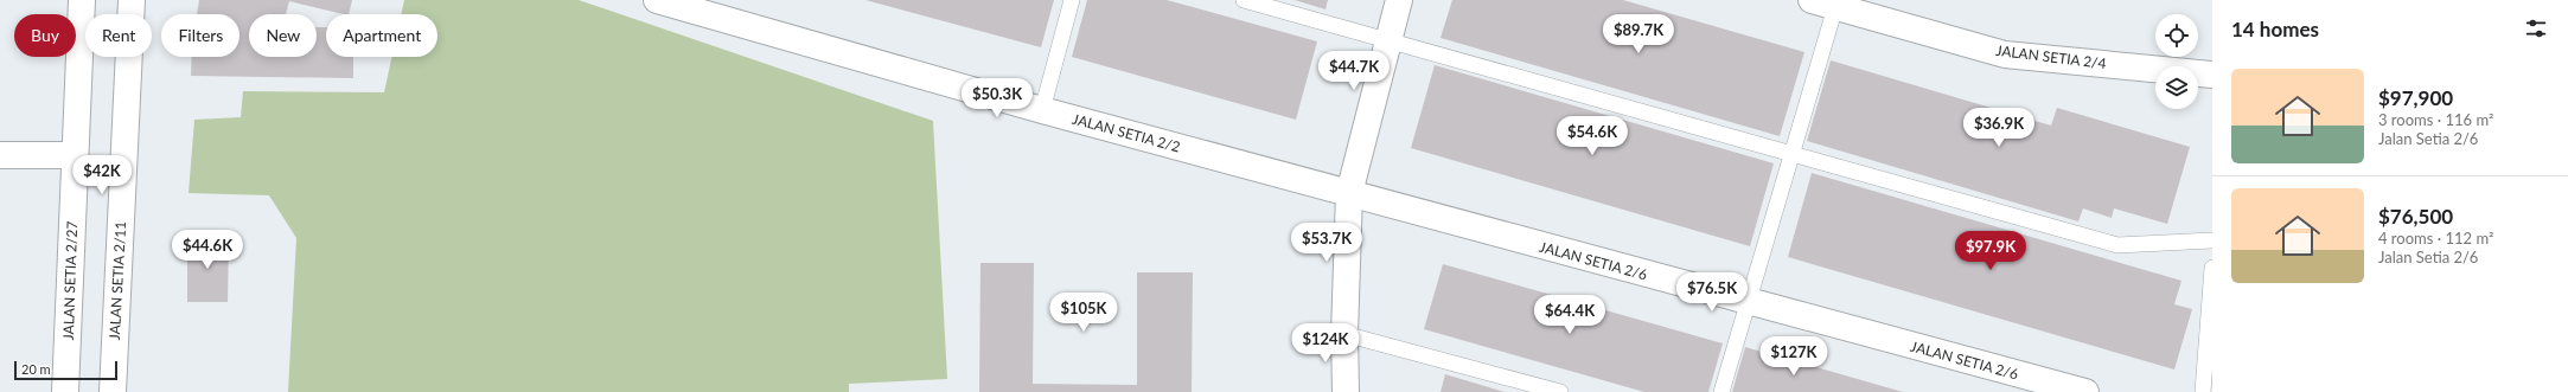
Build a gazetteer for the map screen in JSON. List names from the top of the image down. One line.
{"streets":{"street":["JALAN SETIA 2/4","JALAN SETIA 2/2","JALAN SETIA 2/6","JALAN SETIA 2/27","JALAN SETIA 2/11"]},"crossings":[["JALAN SETIA 2/2","JALAN SETIA 2/6"]],"scale_bar":"20 m","page":{"heading":"14 homes","price":["$89.7K","$44.7K","$50.3K","$36.9K","$54.6K","$42K","$53.7K","$44.6K","$97.9K","$76.5K","$105K","$64.4K","$124K","$127K"],"chip":["Buy","Rent","Filters","New","Apartment"],"list":[{"name":"$97,900","note":"3 rooms · 116 m² · Jalan Setia 2/6"},{"name":"$76,500","note":"4 rooms · 112 m² · Jalan Setia 2/6"}],"scale":"20 m"}}
